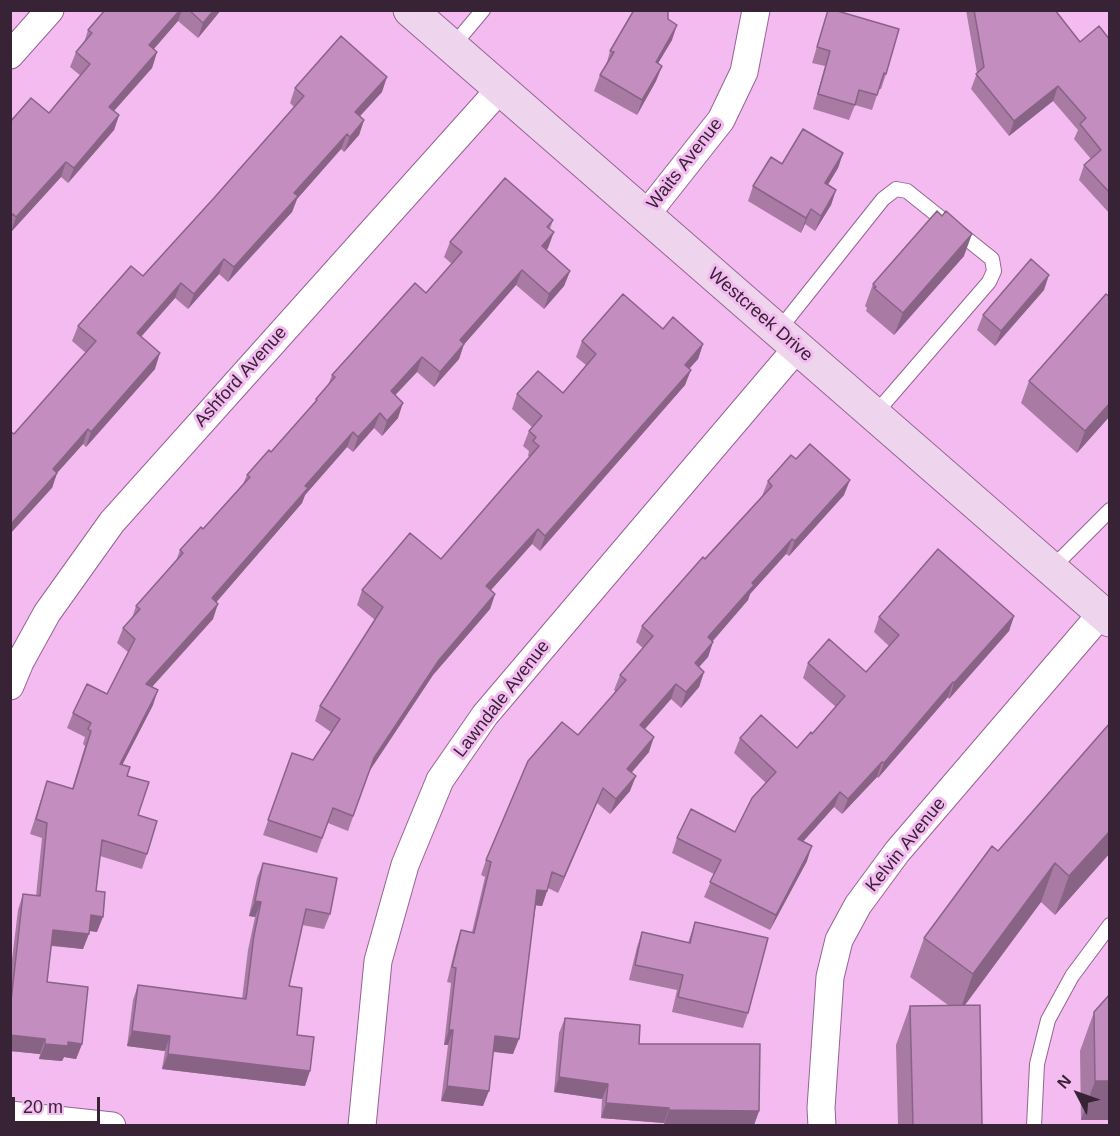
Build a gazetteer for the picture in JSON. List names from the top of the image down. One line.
{"streets":{"street":["Waits Avenue","Westcreek Drive","Ashford Avenue","Lawndale Avenue","Kelvin Avenue"]},"crossings":[["Waits Avenue","Westcreek Drive"],["Westcreek Drive","Ashford Avenue"],["Westcreek Drive","Lawndale Avenue"],["Westcreek Drive","Kelvin Avenue"]],"scale_bar":"20 m","north":"top left"}
